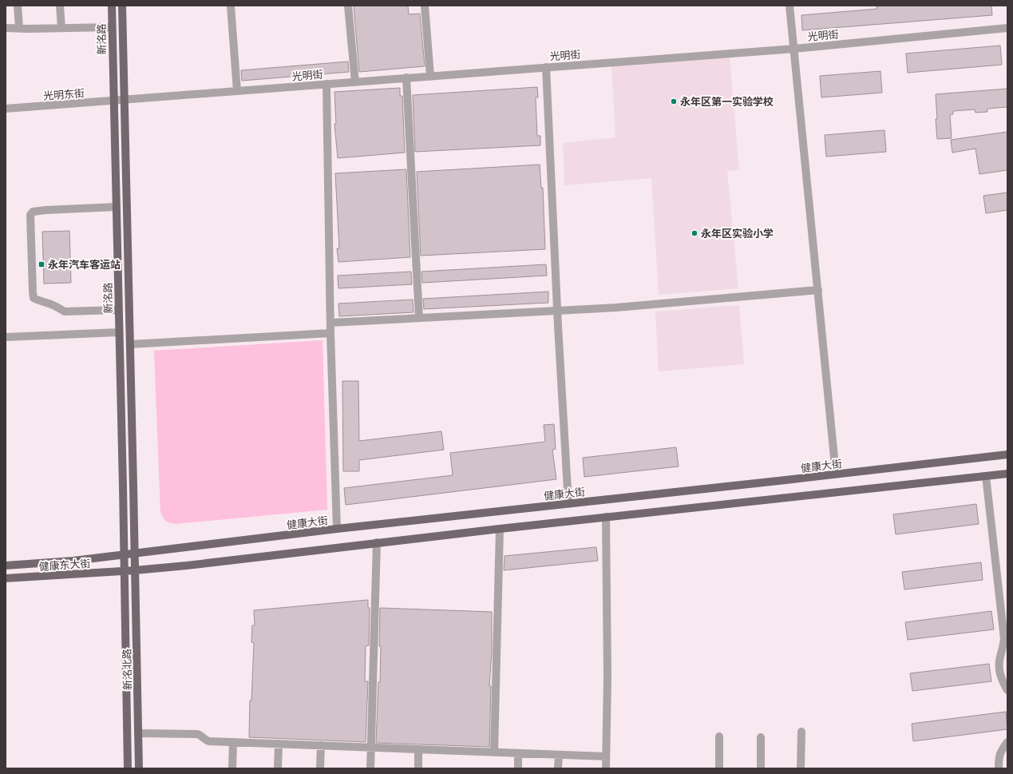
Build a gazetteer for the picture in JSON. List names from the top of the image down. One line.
{"streets":{"main road":["新洺路","健康大街","健康东大街","新洺北路"],"street":["光明街","光明东街"]},"crossings":[["光明街","新洺路"],["光明街","光明东街"],["新洺路","光明东街"],["新洺路","健康大街"],["新洺路","健康东大街"],["新洺路","新洺北路"],["健康大街","健康东大街"],["健康东大街","新洺北路"]],"places":{"other":["永年区第一实验学校","永年区实验小学"],"transit":["永年汽车客运站"]}}
